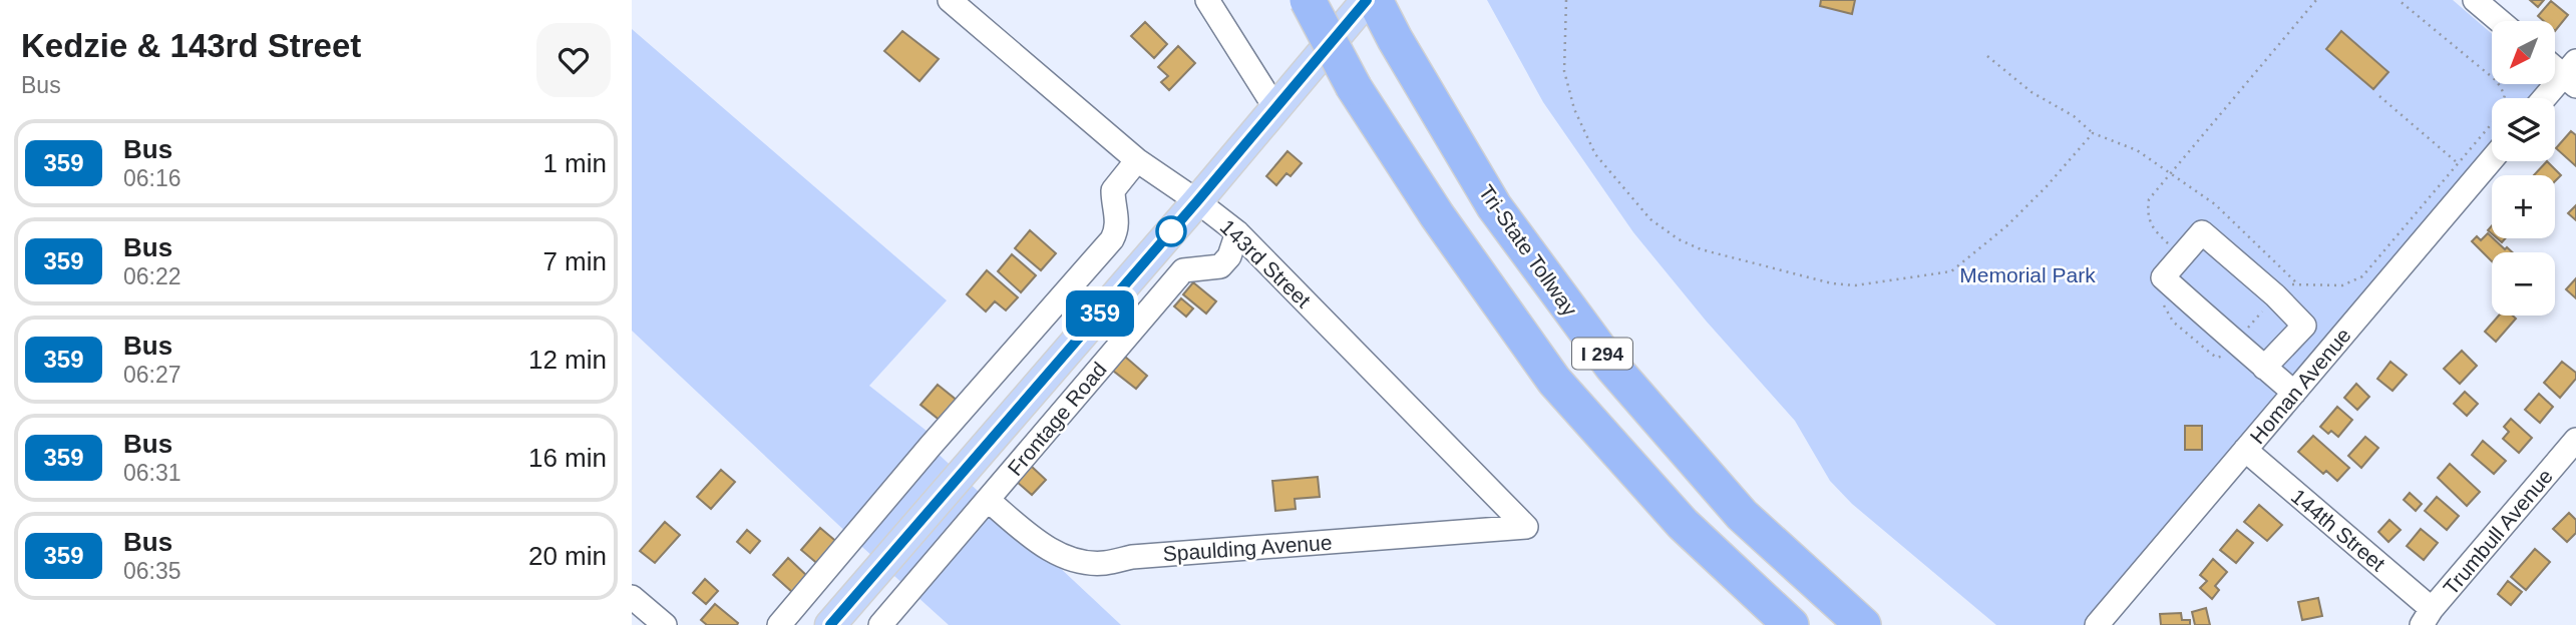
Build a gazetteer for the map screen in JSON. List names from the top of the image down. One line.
{"streets":{"highway":["Tri-State Tollway","I 294"],"street":["143rd Street","Homan Avenue","Frontage Road","144th Street","Trumbull Avenue","Spaulding Avenue"]},"crossings":[["143rd Street","Frontage Road"],["143rd Street","Spaulding Avenue"],["Homan Avenue","144th Street"],["Frontage Road","Spaulding Avenue"],["144th Street","Trumbull Avenue"]],"parks":["Memorial Park"],"lines":["bus line 359"],"north":"bottom left","page":{"heading":["Kedzie & 143rd Street","Bus"],"on_map":"359","map_buttons":["+","−"],"list":[{"mark":"359","name":"Bus","note":"06:16","value":"1 min"},{"mark":"359","name":"Bus","note":"06:22","value":"7 min"},{"mark":"359","name":"Bus","note":"06:27","value":"12 min"},{"mark":"359","name":"Bus","note":"06:31","value":"16 min"},{"mark":"359","name":"Bus","note":"06:35","value":"20 min"}]}}
